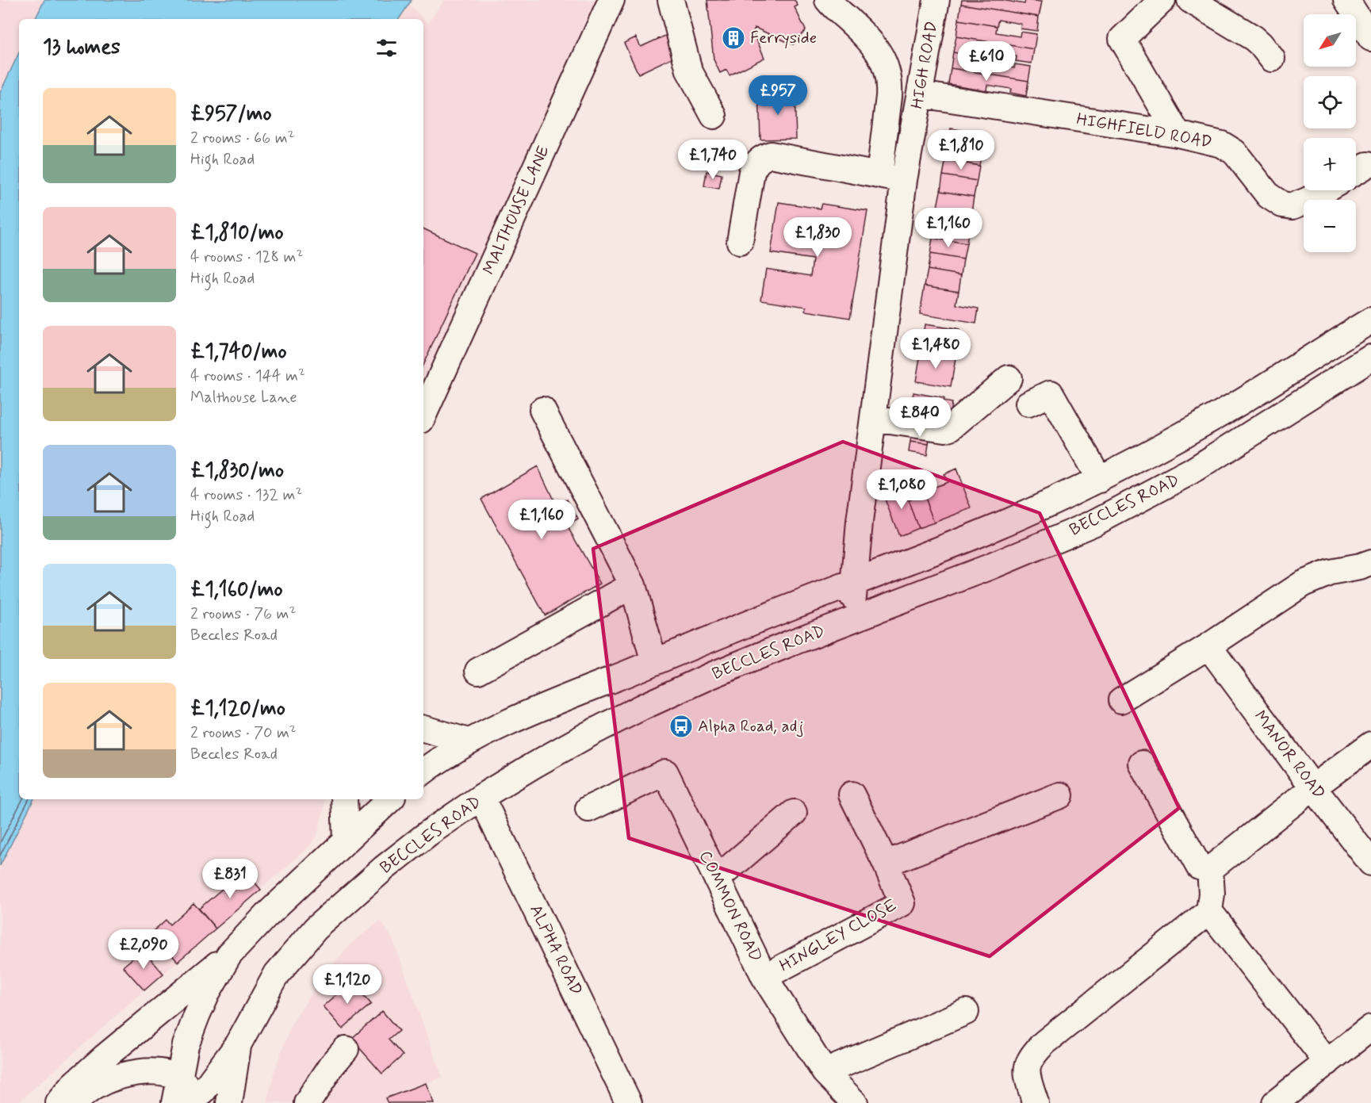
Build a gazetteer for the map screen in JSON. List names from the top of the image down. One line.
{"streets":{"street":["HIGH ROAD","HIGHFIELD ROAD","MALTHOUSE LANE","BECCLES ROAD","MANOR ROAD","COMMON ROAD","HINGLEY CLOSE","ALPHA ROAD"]},"crossings":[["HIGH ROAD","HIGHFIELD ROAD"],["HIGH ROAD","BECCLES ROAD"],["BECCLES ROAD","ALPHA ROAD"],["COMMON ROAD","HINGLEY CLOSE"]],"places":{"building":["Ferryside"],"bus stop":["Alpha Road, adj"]},"north":"bottom left","page":{"map_buttons":["+","−"],"heading":"13 homes","price":["£610","£957","£1,810","£1,740","£1,160","£1,830","£1,480","£840","£1,080","£1,160","£831","£2,090","£1,120"],"list":[{"name":"£957/mo","note":"2 rooms · 66 m² · High Road"},{"name":"£1,810/mo","note":"4 rooms · 128 m² · High Road"},{"name":"£1,740/mo","note":"4 rooms · 144 m² · Malthouse Lane"},{"name":"£1,830/mo","note":"4 rooms · 132 m² · High Road"},{"name":"£1,160/mo","note":"2 rooms · 76 m² · Beccles Road"},{"name":"£1,120/mo","note":"2 rooms · 70 m² · Beccles Road"}]}}
